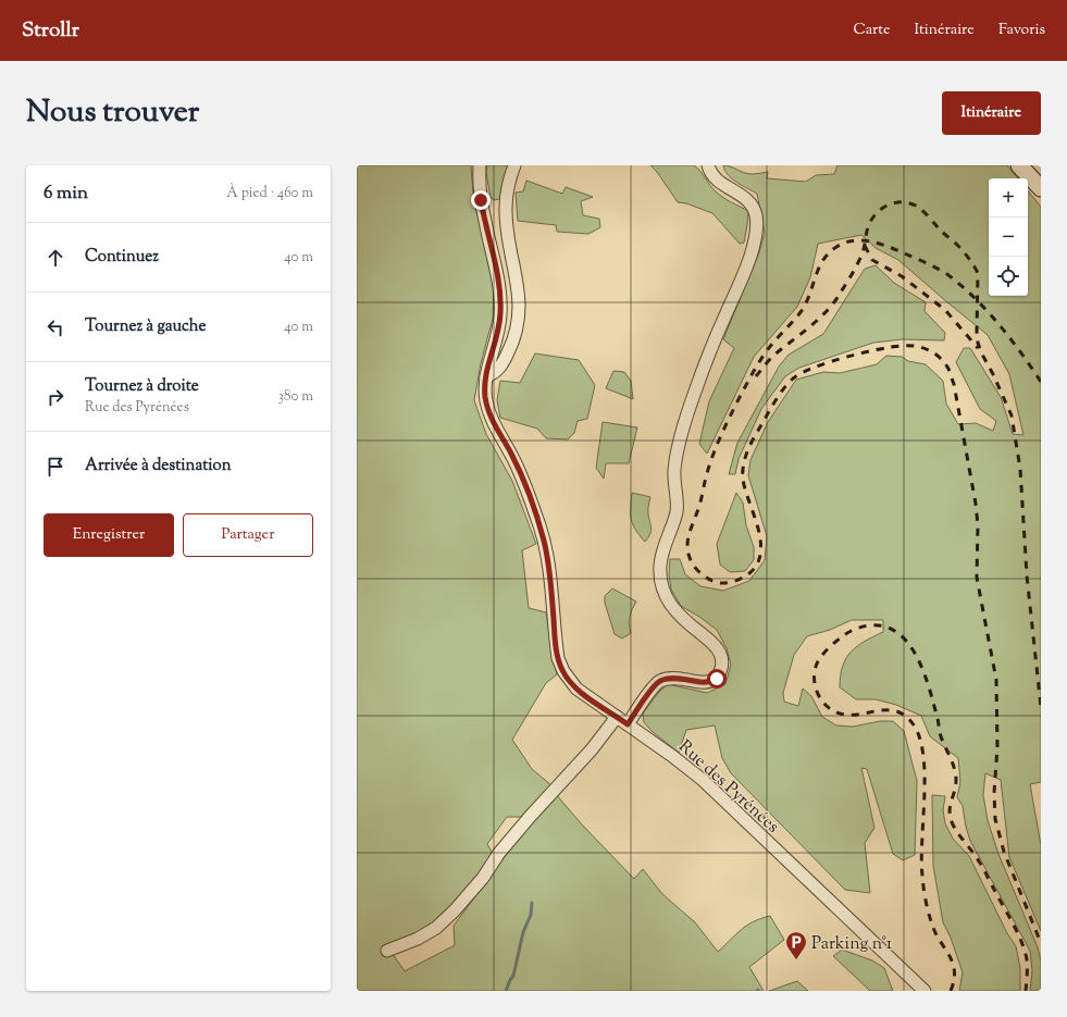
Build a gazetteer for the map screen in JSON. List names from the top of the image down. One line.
{"streets":{"street":["Rue des Pyrénées"]},"places":{"parking":["Parking n°1"]},"page":{"header":"Strollr","nav":["Carte","Itinéraire","Favoris"],"title":"Nous trouver","buttons":["Itinéraire",["Enregistrer","Partager"]],"heading":["6 min","À pied · 460 m"],"map_buttons":["+","−"],"list":[["Continuez","40 m"],["Tournez à gauche","40 m"],["Tournez à droite","Rue des Pyrénées","380 m"],"Arrivée à destination"]}}
